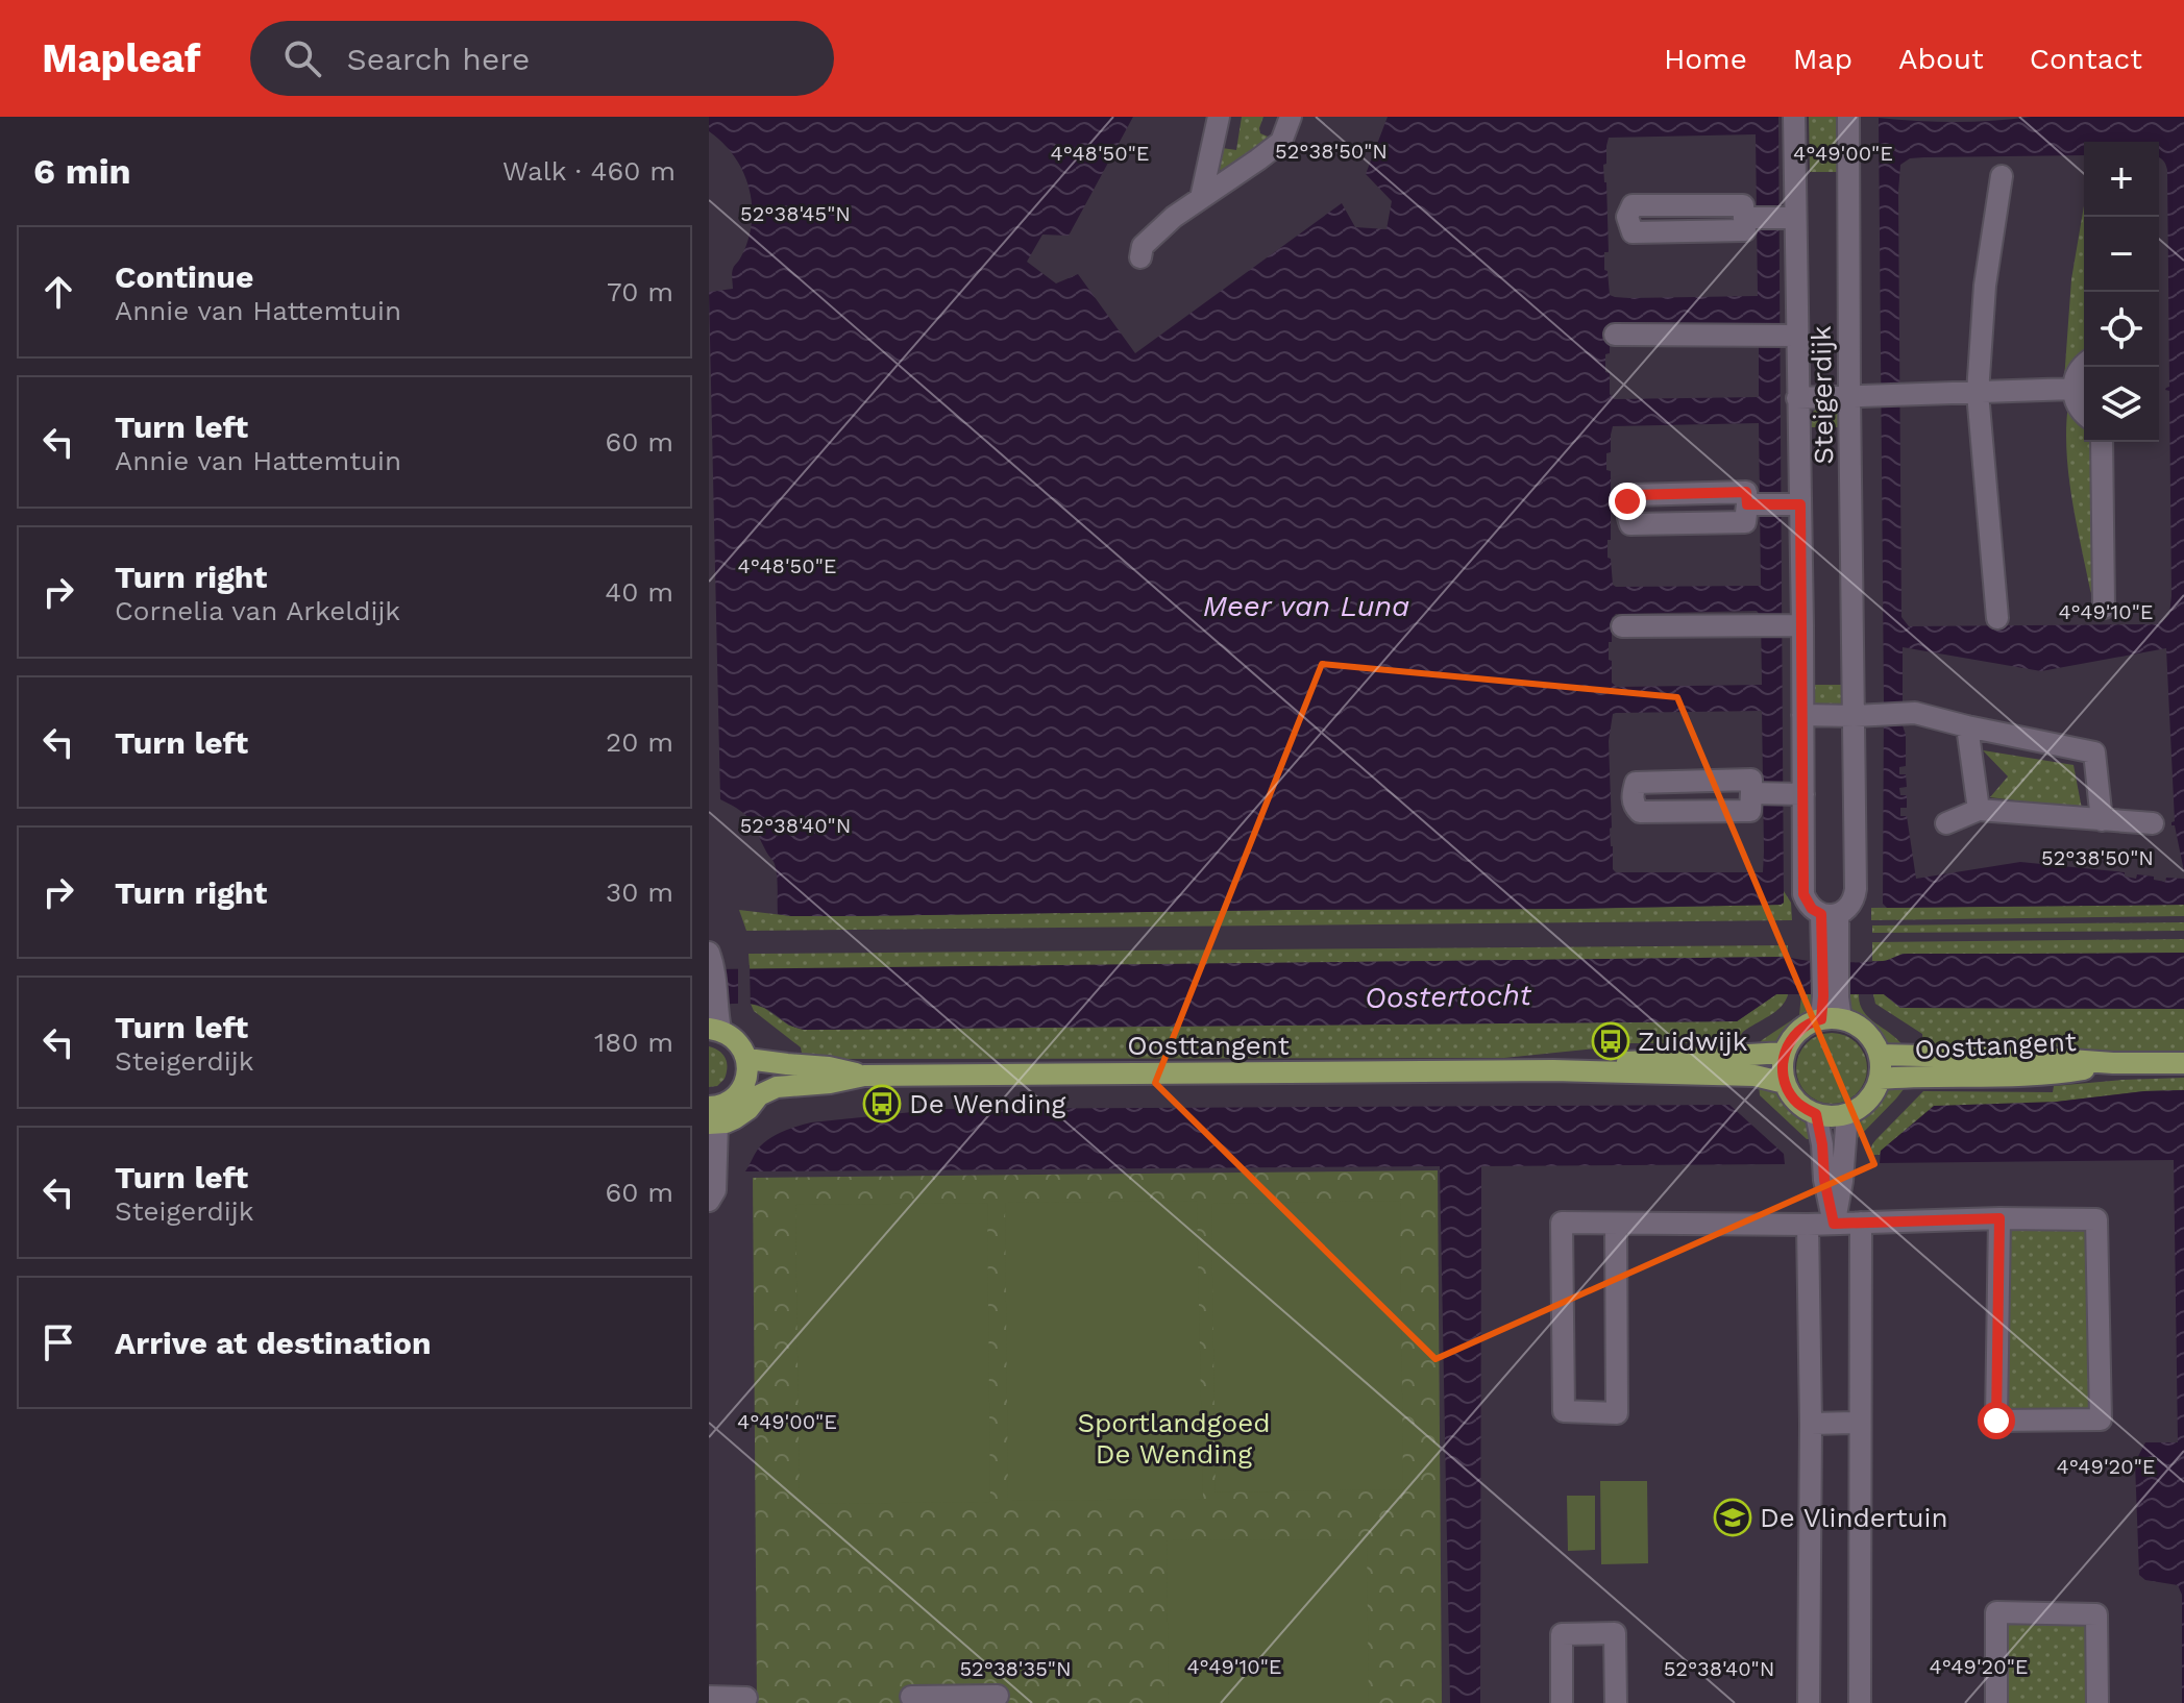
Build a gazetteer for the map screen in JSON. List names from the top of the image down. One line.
{"streets":{"main road":["Oosttangent"],"street":["Steigerdijk"]},"crossings":[["Steigerdijk","Oosttangent"]],"water":["Meer van Luna","Oostertocht"],"parks":["Sportlandgoed De Wending"],"places":{"bus stop":["Zuidwijk","De Wending"],"school or university":["De Vlindertuin"]},"page":{"header":"Mapleaf","search":"Search here","nav":["Home","Map","About","Contact"],"heading":["6 min","Walk · 460 m"],"map_buttons":["+","−"],"list":[["Continue","Annie van Hattemtuin","70 m"],["Turn left","Annie van Hattemtuin","60 m"],["Turn right","Cornelia van Arkeldijk","40 m"],["Turn left","20 m"],["Turn right","30 m"],["Turn left","Steigerdijk","180 m"],["Turn left","Steigerdijk","60 m"],"Arrive at destination"]},"coordinates":["52°38'50\"N","4°48'50\"E","4°49'00\"E","52°38'45\"N","4°49'10\"E","52°38'40\"N","4°49'20\"E","52°38'35\"N"]}
